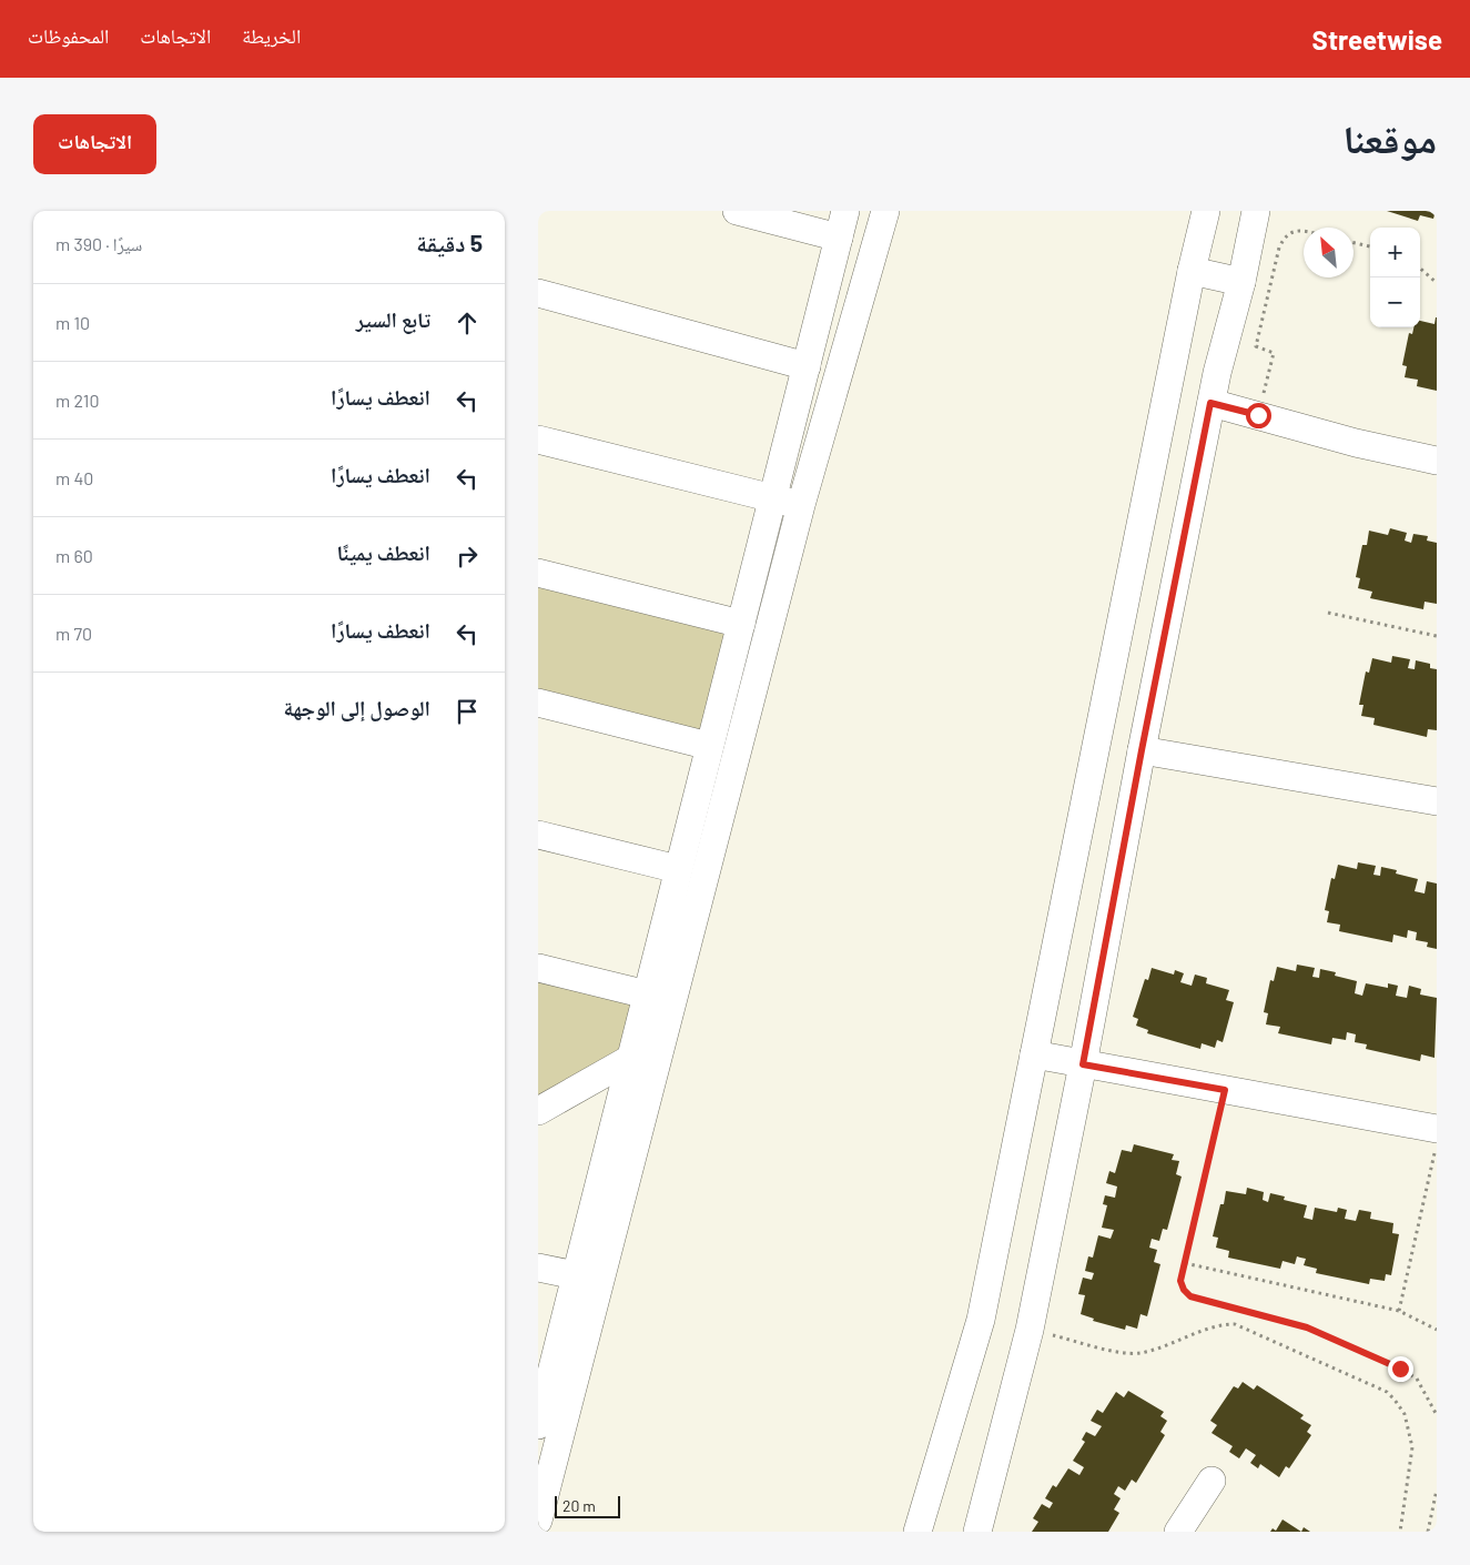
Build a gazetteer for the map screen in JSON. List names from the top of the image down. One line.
{"scale_bar":"20 m","north":"top left","page":{"header":"Streetwise","nav":["الخريطة","الاتجاهات","المحفوظات"],"title":"موقعنا","buttons":"الاتجاهات","heading":["5 دقيقة","سيرًا · 390 m"],"map_buttons":["+","−"],"list":[["تابع السير","10 m"],["انعطف يسارًا","210 m"],["انعطف يسارًا","40 m"],["انعطف يمينًا","60 m"],["انعطف يسارًا","70 m"],"الوصول إلى الوجهة"],"scale":"20 m"}}
